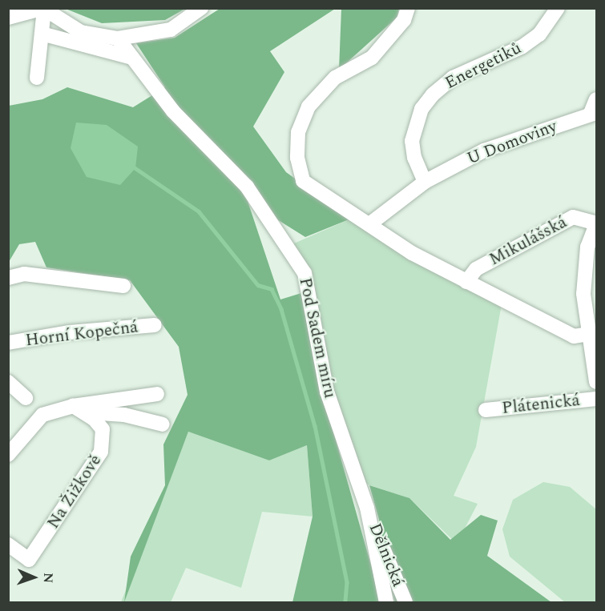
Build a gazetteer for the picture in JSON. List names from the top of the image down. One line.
{"streets":{"street":["Energetiků","U Domoviny","Mikulášská","Horní Kopečná","Pod Sadem míru","Plátenická","Na Žižkově","Dělnická"]},"crossings":[["Energetiků","U Domoviny"],["U Domoviny","Mikulášská"],["Mikulášská","Plátenická"],["Pod Sadem míru","Dělnická"]],"north":"right"}
